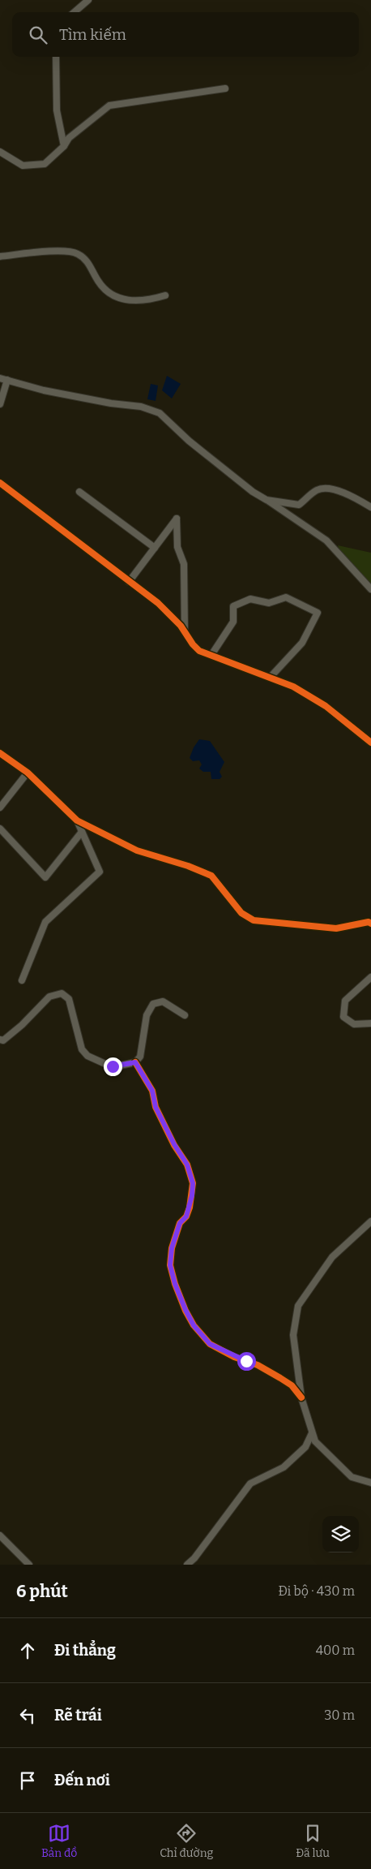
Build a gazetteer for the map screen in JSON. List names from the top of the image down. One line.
{"page":{"search":"Tìm kiếm","heading":["6 phút","Đi bộ · 430 m"],"list":[["Đi thẳng","400 m"],["Rẽ trái","30 m"],"Đến nơi"],"nav":["Bản đồ","Chỉ đường","Đã lưu"]}}
